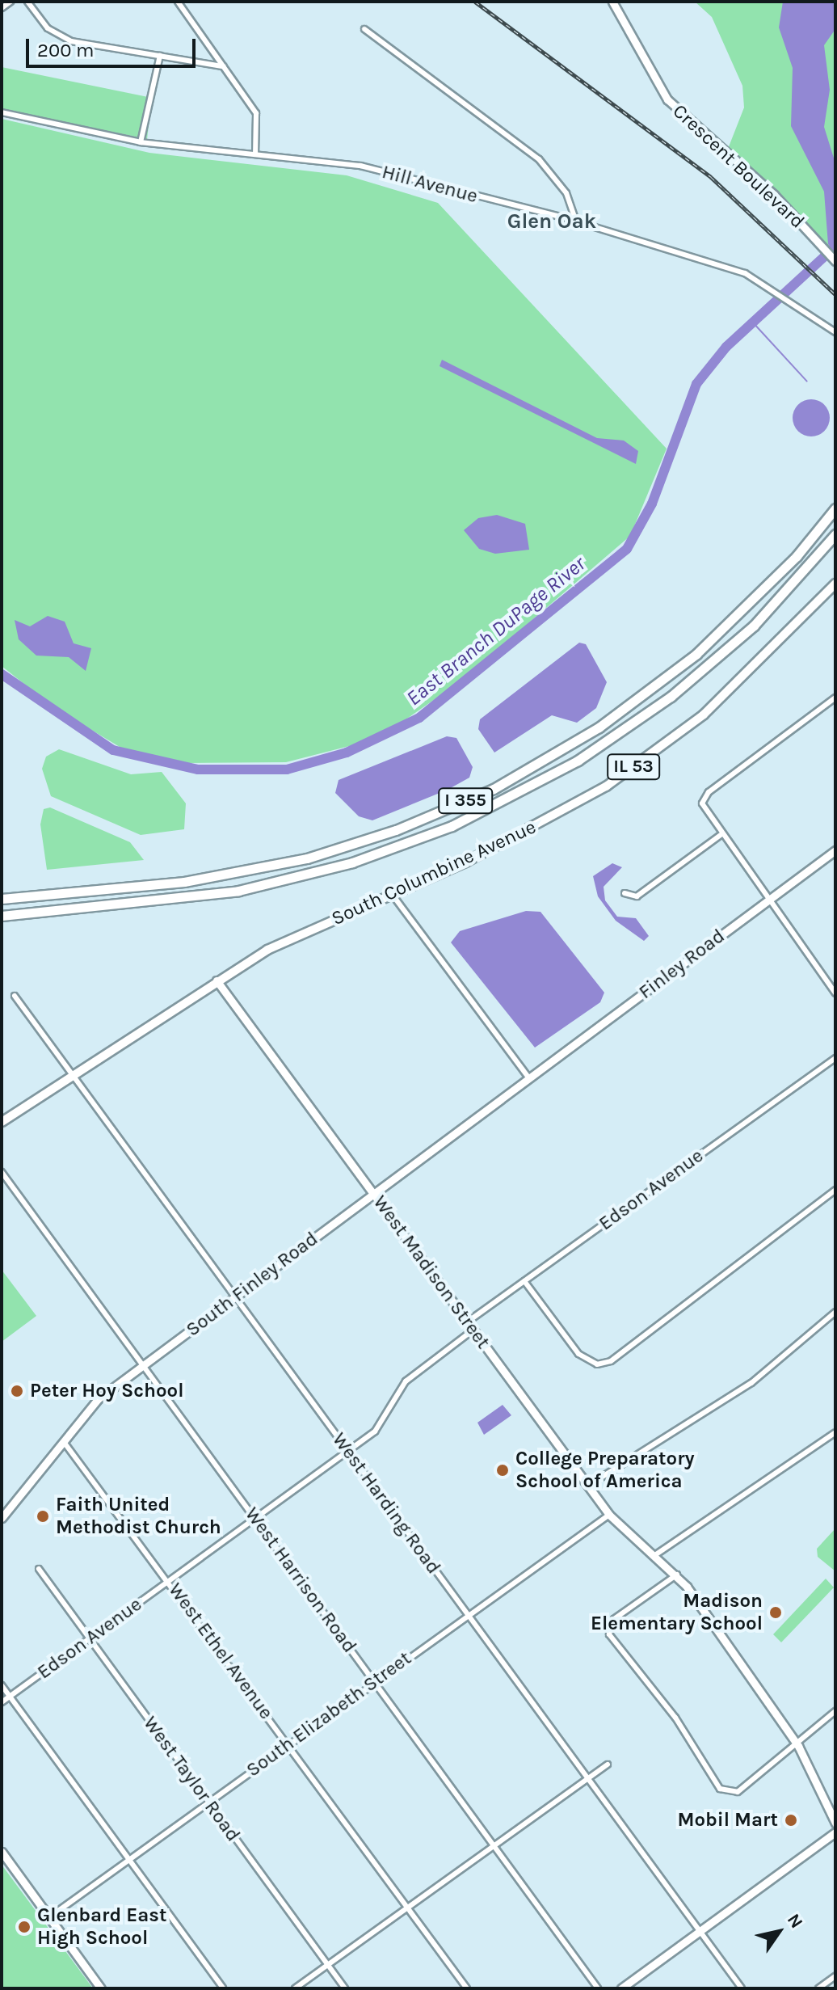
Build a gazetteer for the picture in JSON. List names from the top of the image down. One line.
{"streets":{"highway":["I 355"],"main road":["IL 53","South Columbine Avenue"],"street":["Crescent Boulevard","Hill Avenue","Finley Road","Edson Avenue","West Madison Street","South Finley Road","West Harding Road","West Harrison Road","West Ethel Avenue","South Elizabeth Street","West Taylor Road"]},"crossings":[["South Columbine Avenue","West Madison Street"],["South Columbine Avenue","West Harding Road"],["Finley Road","South Finley Road"],["Edson Avenue","West Madison Street"],["Edson Avenue","West Harding Road"],["Edson Avenue","West Harrison Road"],["Edson Avenue","West Ethel Avenue"],["Edson Avenue","West Taylor Road"],["West Madison Street","South Finley Road"],["West Madison Street","South Elizabeth Street"],["South Finley Road","West Harding Road"],["South Finley Road","West Harrison Road"],["South Finley Road","West Ethel Avenue"],["West Harding Road","South Elizabeth Street"],["West Harrison Road","South Elizabeth Street"],["West Ethel Avenue","South Elizabeth Street"],["South Elizabeth Street","West Taylor Road"]],"districts":["Glen Oak"],"water":["East Branch DuPage River"],"places":["Peter Hoy School","College Preparatory School of America","Faith United Methodist Church","Madison Elementary School","Mobil Mart","Glenbard East High School"],"scale_bar":"200 m","north":"top right"}
